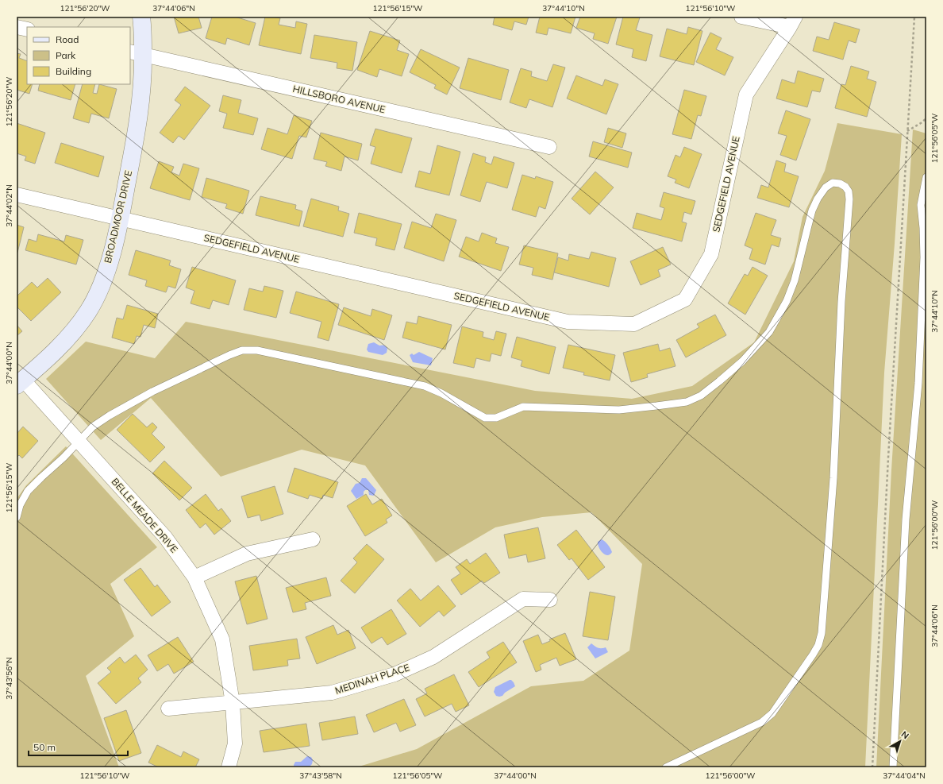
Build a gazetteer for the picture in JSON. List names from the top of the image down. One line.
{"streets":{"street":["HILLSBORO AVENUE","SEDGEFIELD AVENUE","BROADMOOR DRIVE","BELLE MEADE DRIVE","MEDINAH PLACE"]},"crossings":[["HILLSBORO AVENUE","BROADMOOR DRIVE"],["SEDGEFIELD AVENUE","BROADMOOR DRIVE"],["BROADMOOR DRIVE","BELLE MEADE DRIVE"],["BELLE MEADE DRIVE","MEDINAH PLACE"]],"legend":["Road","Park","Building"],"scale_bar":"50 m","north":"top right","coordinates":["121°56'20\"W","37°44'06\"N","121°56'15\"W","37°44'10\"N","121°56'10\"W","121°56'05\"W","37°44'02\"N","37°44'00\"N","121°56'00\"W","37°43'56\"N","37°43'58\"N","37°44'04\"N"]}
